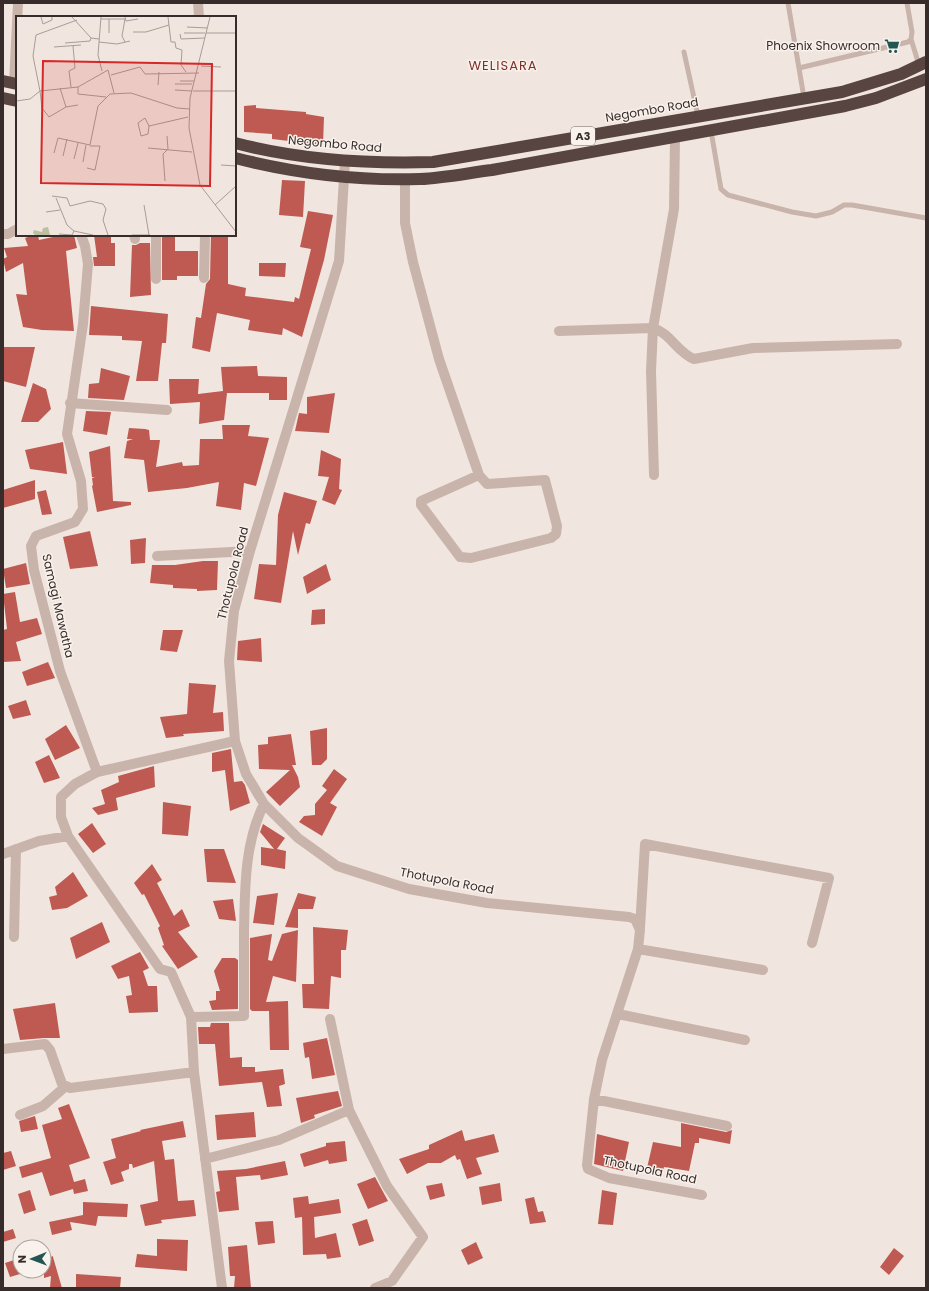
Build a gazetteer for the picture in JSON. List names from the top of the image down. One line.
{"streets":{"highway":["Negombo Road","A3"],"street":["Thotupola Road","Samagi Mawatha"]},"crossings":[["Negombo Road","Thotupola Road"],["A3","Thotupola Road"]],"districts":["WELISARA"],"places":{"supermarket":["Phoenix Showroom"]},"north":"left"}
